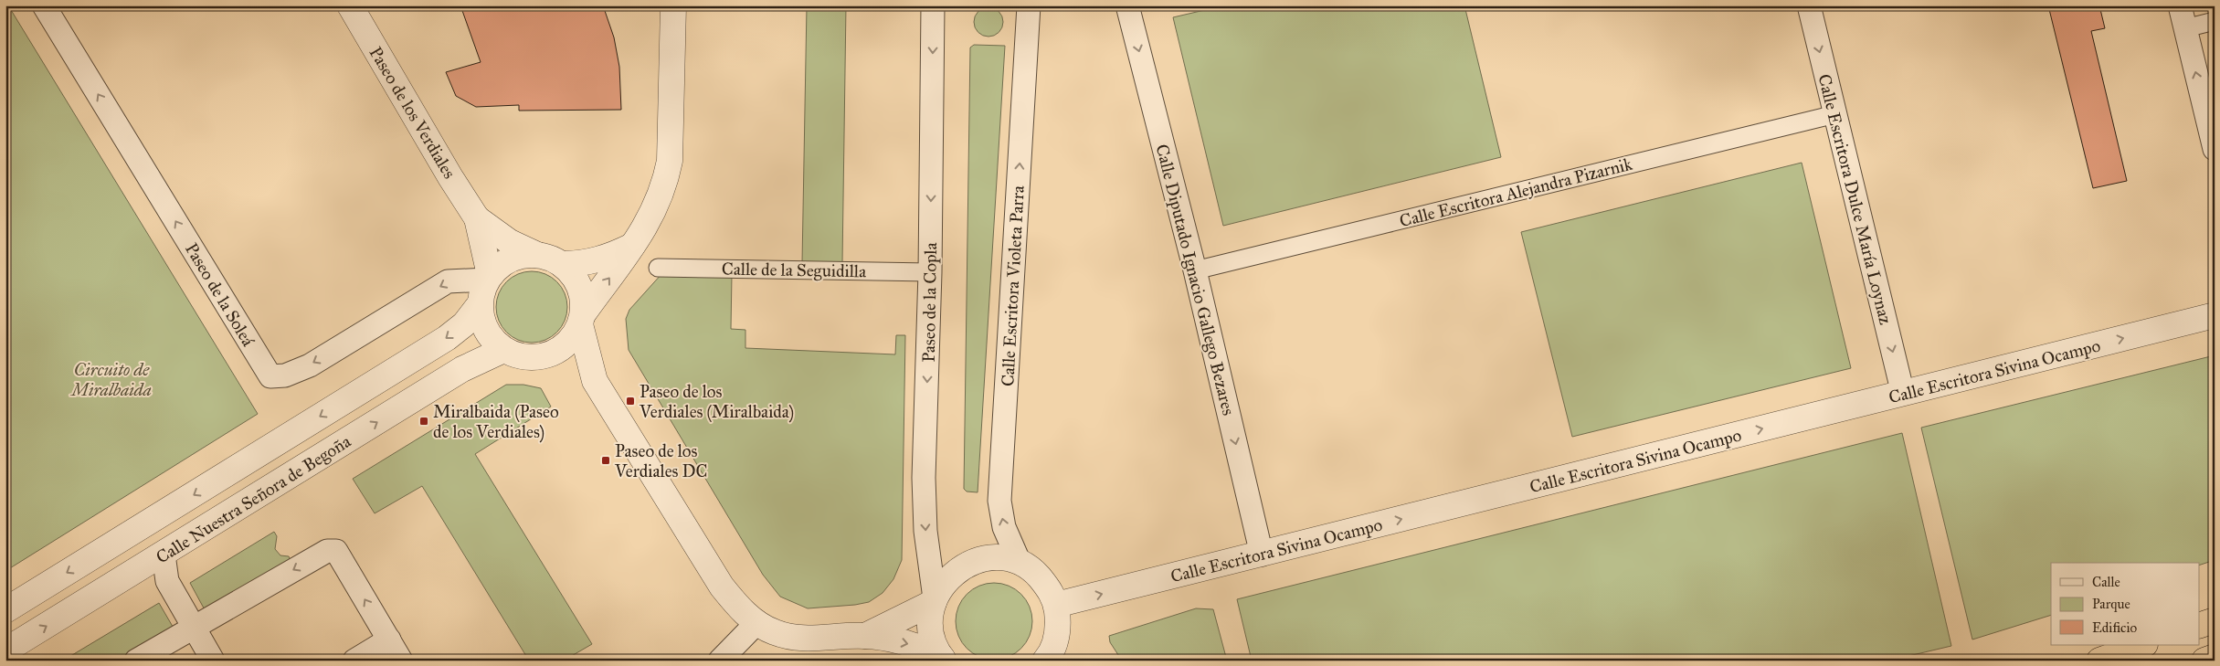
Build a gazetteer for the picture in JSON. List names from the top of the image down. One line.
{"streets":{"street":["Paseo de los Verdiales","Calle Escritora Alejandra Pizarnik","Calle Escritora Dulce María Loynaz","Calle de la Seguidilla","Calle Diputado Ignacio Gallego Bezares","Calle Escritora Violeta Parra","Paseo de la Soleá","Paseo de la Copla","Calle Escritora Sivina Ocampo","Calle Nuestra Señora de Begoña"]},"crossings":[["Paseo de los Verdiales","Paseo de la Soleá"],["Paseo de los Verdiales","Calle Nuestra Señora de Begoña"],["Calle Escritora Alejandra Pizarnik","Calle Escritora Dulce María Loynaz"],["Calle Escritora Alejandra Pizarnik","Calle Diputado Ignacio Gallego Bezares"],["Calle Escritora Dulce María Loynaz","Calle Escritora Sivina Ocampo"],["Calle de la Seguidilla","Paseo de la Copla"],["Calle Diputado Ignacio Gallego Bezares","Calle Escritora Sivina Ocampo"],["Paseo de la Soleá","Calle Nuestra Señora de Begoña"]],"one_way":["Calle Escritora Dulce María Loynaz","Calle Diputado Ignacio Gallego Bezares","Calle Escritora Violeta Parra","Paseo de la Copla","Calle Escritora Sivina Ocampo"],"parks":["Circuito de Miralbaida"],"places":{"transit":["Paseo de los Verdiales (Miralbaida)","Miralbaida (Paseo de los Verdiales)","Paseo de los Verdiales DC"]},"legend":["Calle","Parque","Edificio"]}
